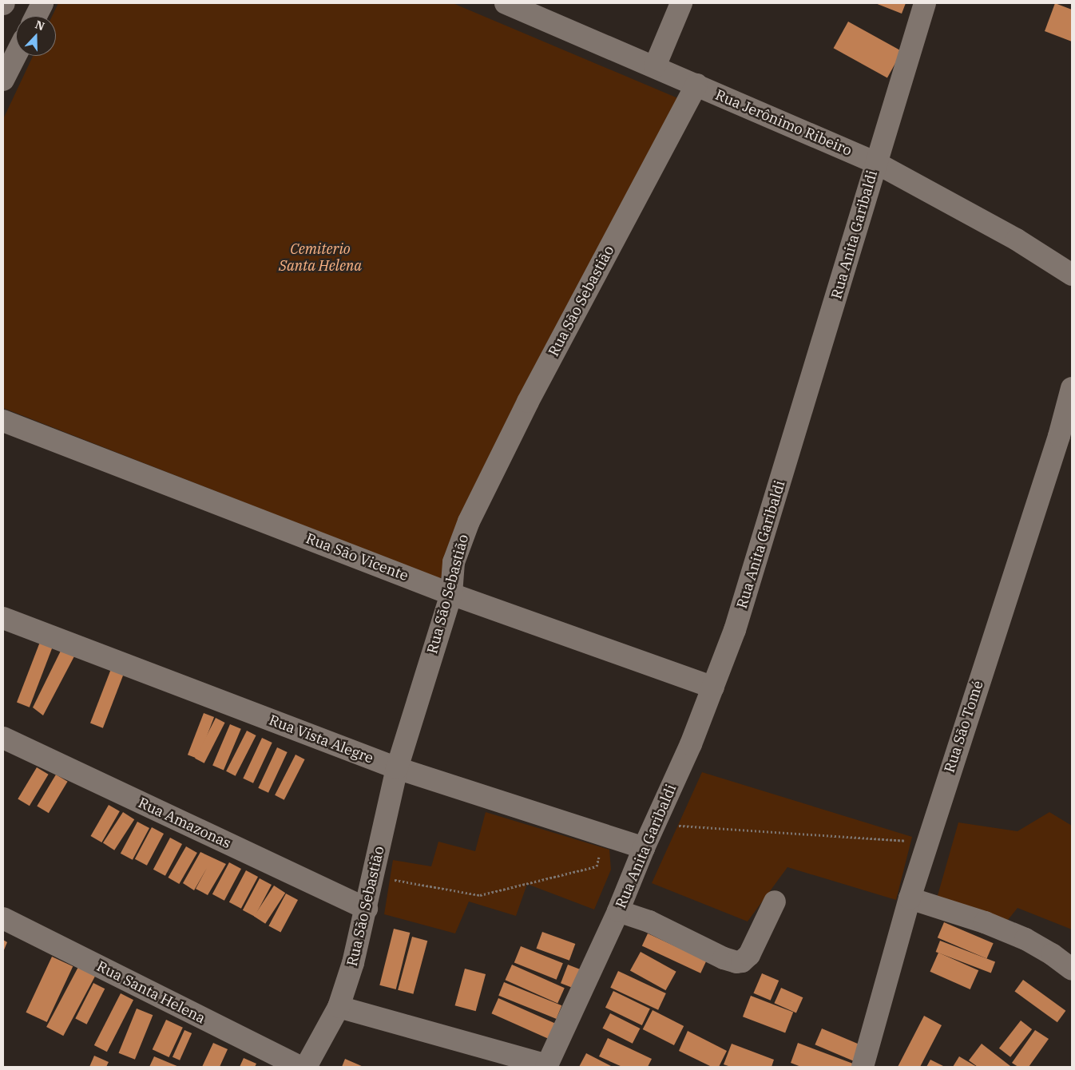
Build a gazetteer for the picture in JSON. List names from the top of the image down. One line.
{"streets":{"street":["Rua Jerônimo Ribeiro","Rua Anita Garibaldi","Rua São Sebastião","Rua São Vicente","Rua São Tomé","Rua Vista Alegre","Rua Amazonas","Rua Santa Helena"]},"crossings":[["Rua Jerônimo Ribeiro","Rua Anita Garibaldi"],["Rua Jerônimo Ribeiro","Rua São Sebastião"],["Rua Anita Garibaldi","Rua São Vicente"],["Rua Anita Garibaldi","Rua Vista Alegre"],["Rua São Sebastião","Rua São Vicente"],["Rua São Sebastião","Rua Vista Alegre"],["Rua São Sebastião","Rua Amazonas"]],"parks":["Cemiterio Santa Helena"],"north":"top"}
